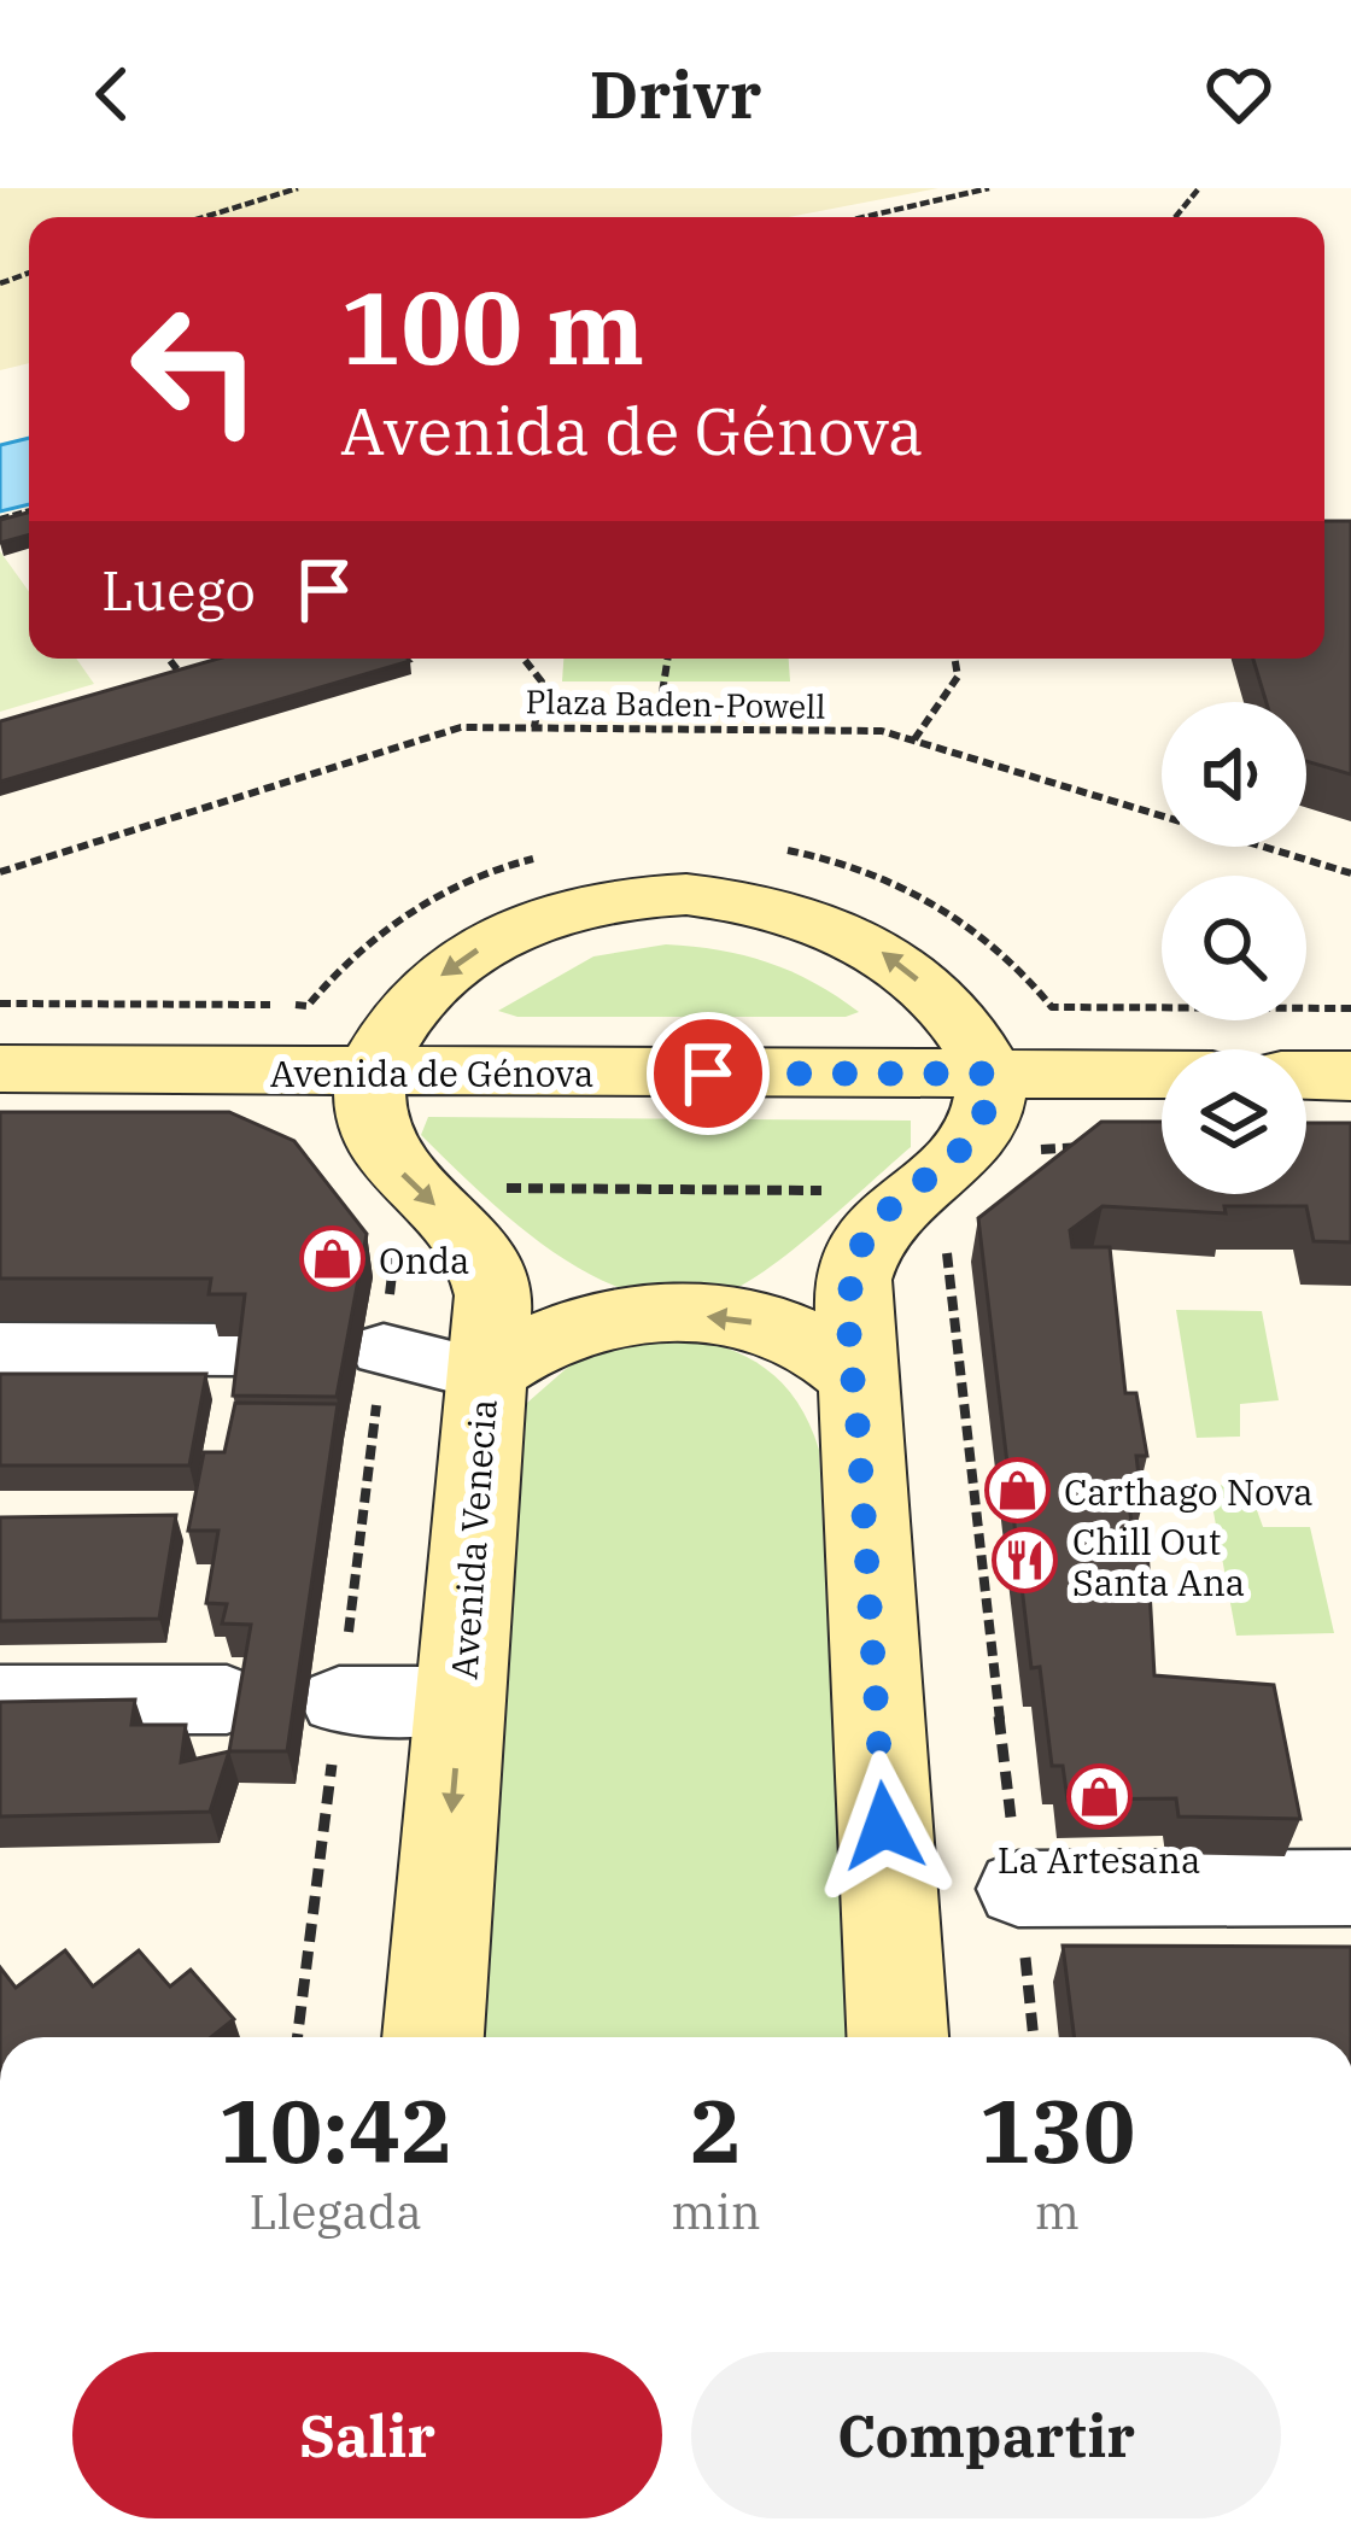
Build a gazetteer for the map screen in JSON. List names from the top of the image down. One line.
{"streets":{"street":["Avenida de Génova","Avenida Venecia"],"path":["Plaza Baden-Powell"]},"crossings":[["Avenida de Génova","Avenida Venecia"]],"places":{"shop":["Onda","Carthago Nova","La Artesana"],"restaurant":["Chill Out Santa Ana"]},"page":{"header":"Drivr","turn":["100 m","Avenida de Génova"],"then":"Luego","eta":["10:42","Llegada","2","min","130","m"],"buttons":["Salir","Compartir"]}}
